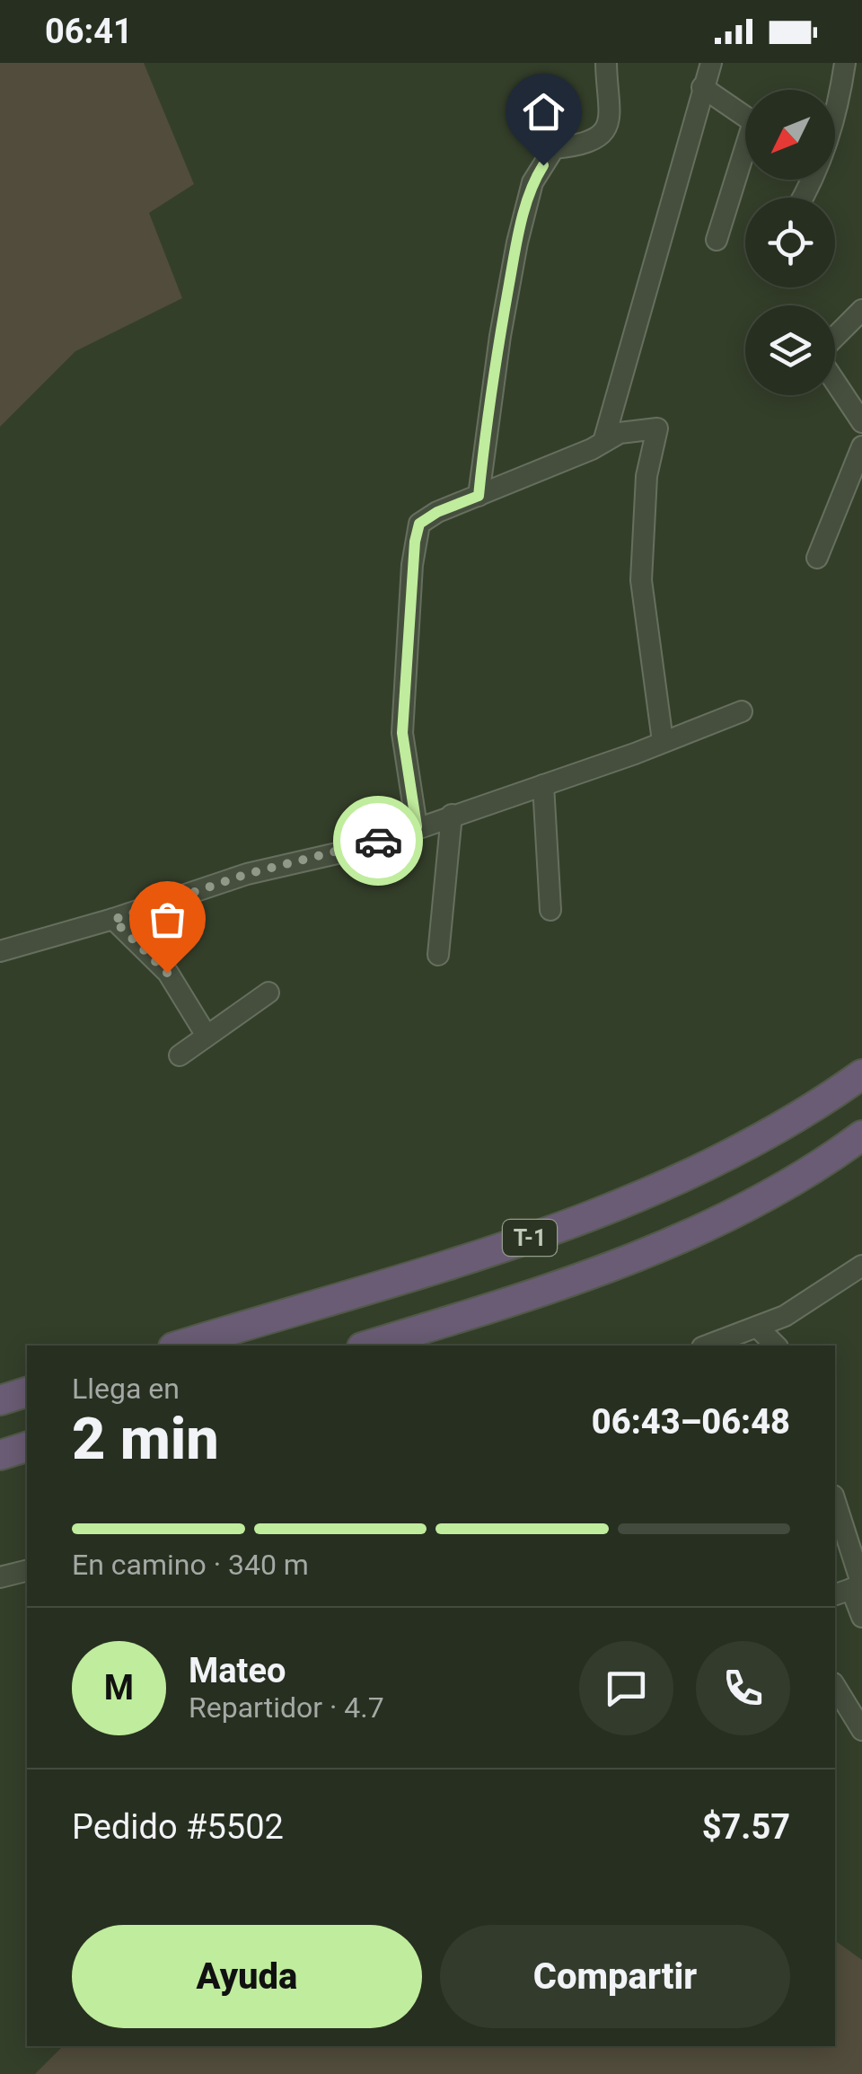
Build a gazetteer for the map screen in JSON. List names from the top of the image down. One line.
{"streets":{"highway":["T-1"]},"north":"bottom left","page":{"status":"06:41","heading":["2 min","Llega en","06:43–06:48"],"panel":["Mateo","Repartidor · 4.7","Pedido #5502","$7.57"],"bar":"En camino · 340 m","round":"M","buttons":["Ayuda","Compartir"]}}
